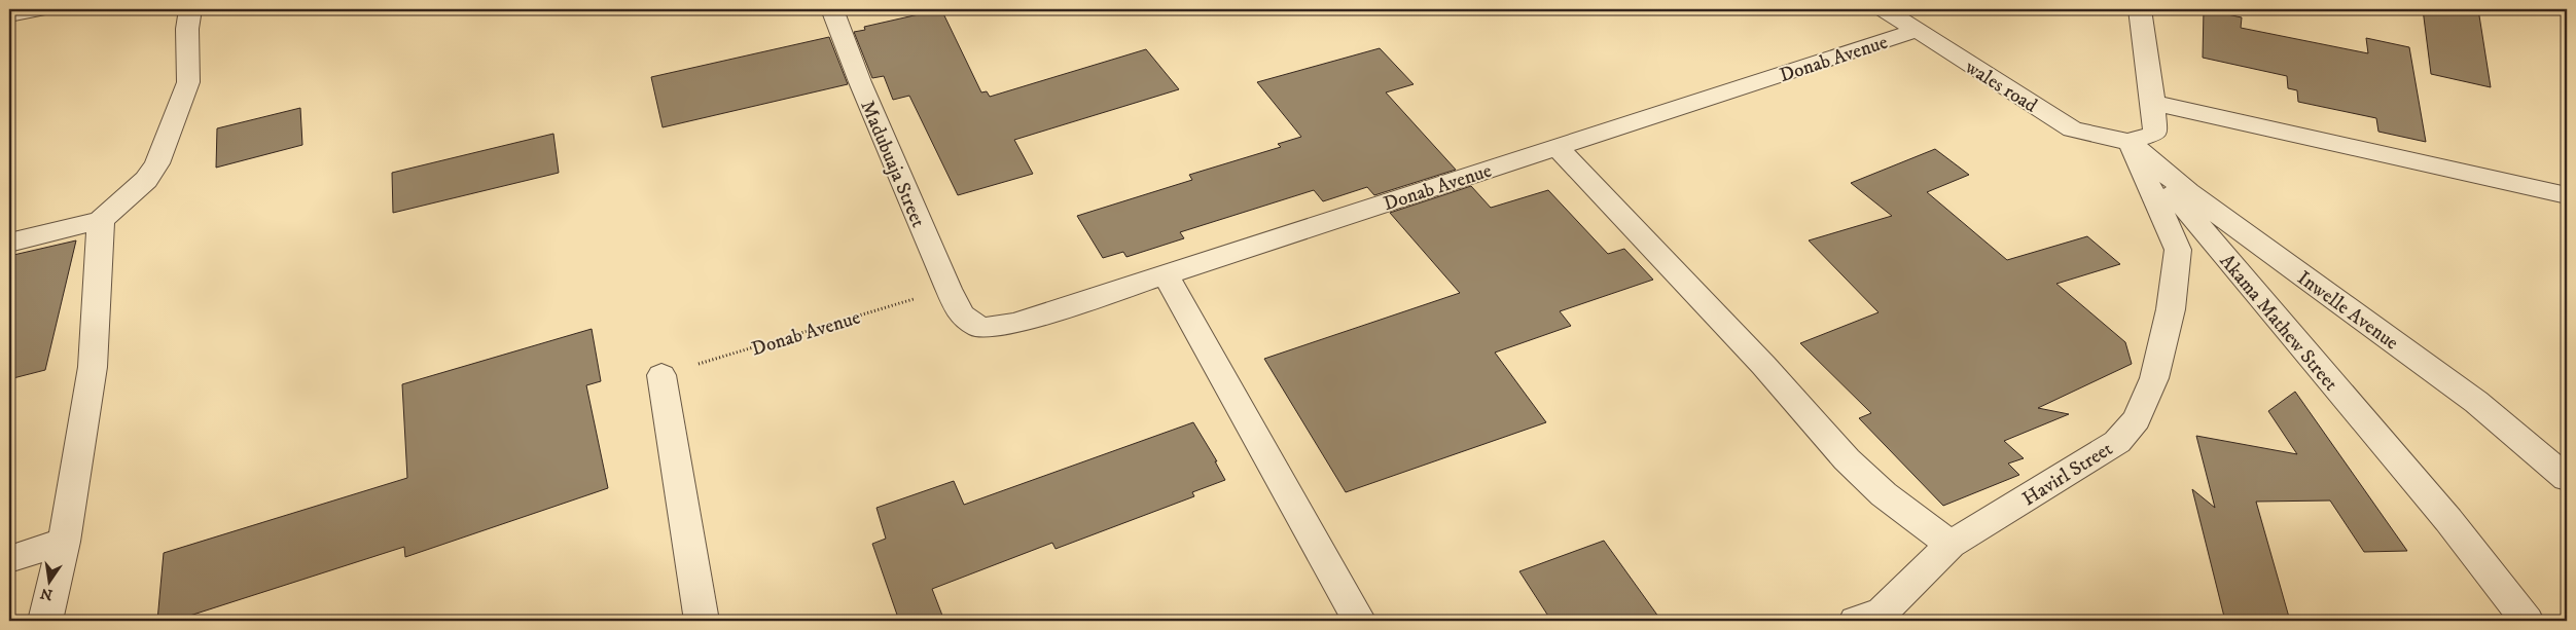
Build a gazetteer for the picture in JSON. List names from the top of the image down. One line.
{"streets":{"street":["Donab Avenue","wales road","Madubuaja Street","Inwelle Avenue","Akama Mathew Street","Havirl Street"]},"crossings":[["Donab Avenue","wales road"],["Donab Avenue","Madubuaja Street"],["wales road","Inwelle Avenue"],["wales road","Akama Mathew Street"],["wales road","Havirl Street"],["Inwelle Avenue","Akama Mathew Street"],["Inwelle Avenue","Havirl Street"],["Akama Mathew Street","Havirl Street"]],"north":"bottom"}
